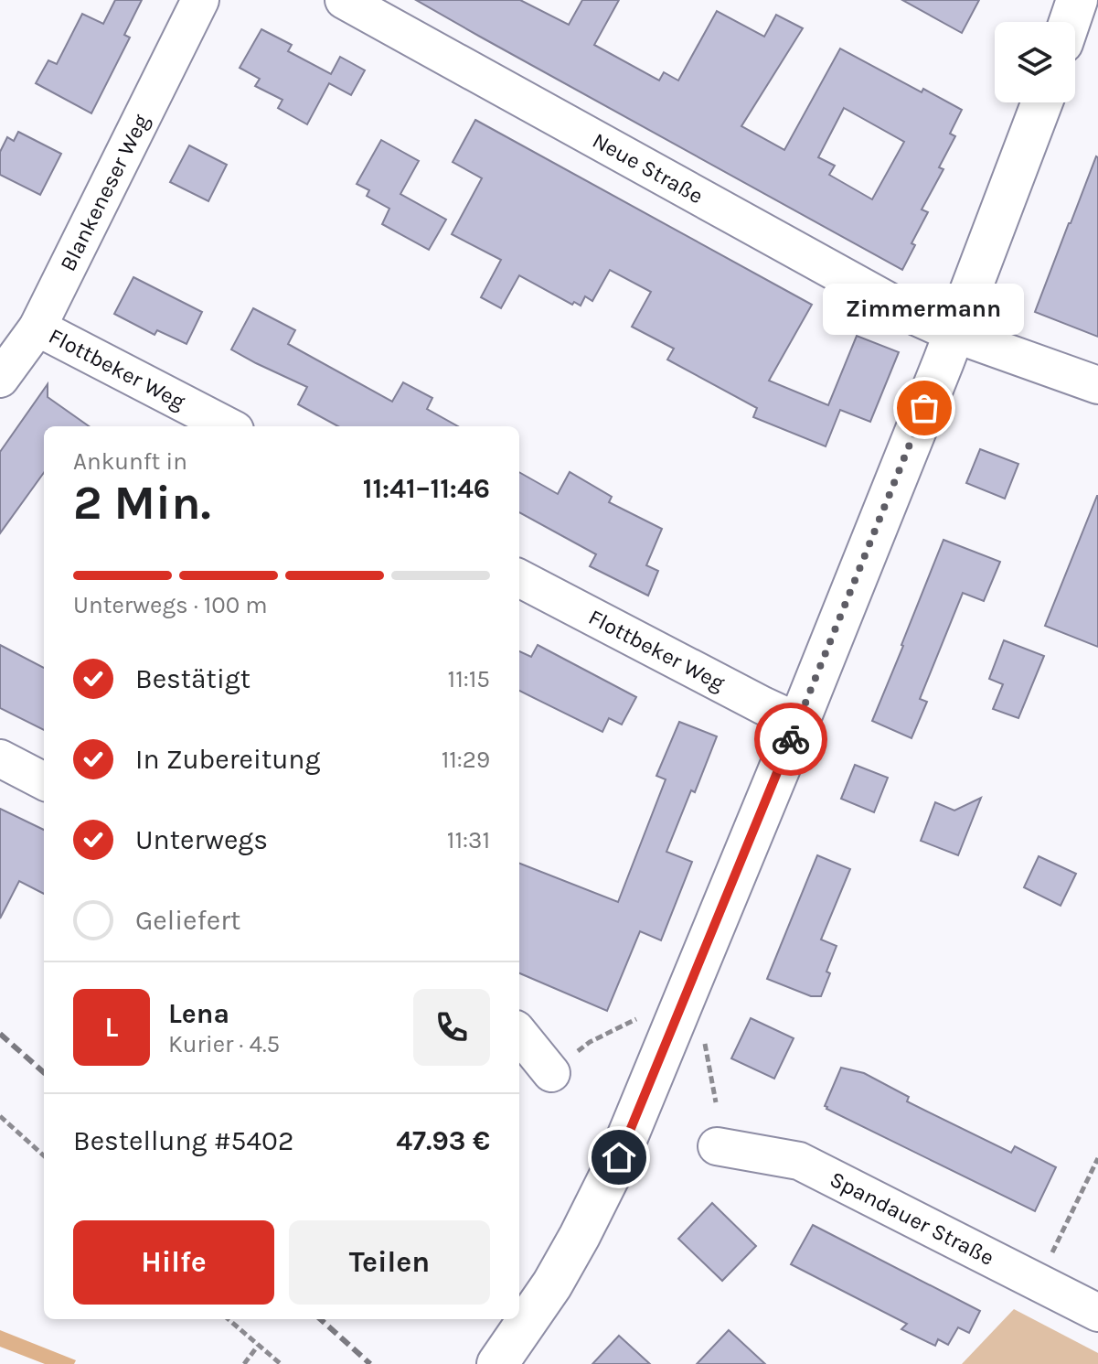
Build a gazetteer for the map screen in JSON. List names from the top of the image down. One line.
{"streets":{"street":["Neue Straße","Blankeneser Weg","Flottbeker Weg","Spandauer Straße"]},"crossings":[["Blankeneser Weg","Flottbeker Weg"]],"places":["Zimmermann"],"page":{"bubble":"Zimmermann","heading":["2 Min.","Ankunft in","11:41–11:46"],"panel":["Lena","Kurier · 4.5","Bestellung #5402","47.93 €"],"bar":"Unterwegs · 100 m","list":[["Bestätigt","11:15"],["In Zubereitung","11:29"],["Unterwegs","11:31"],"Geliefert"],"round":"L","buttons":["Hilfe","Teilen"]}}
